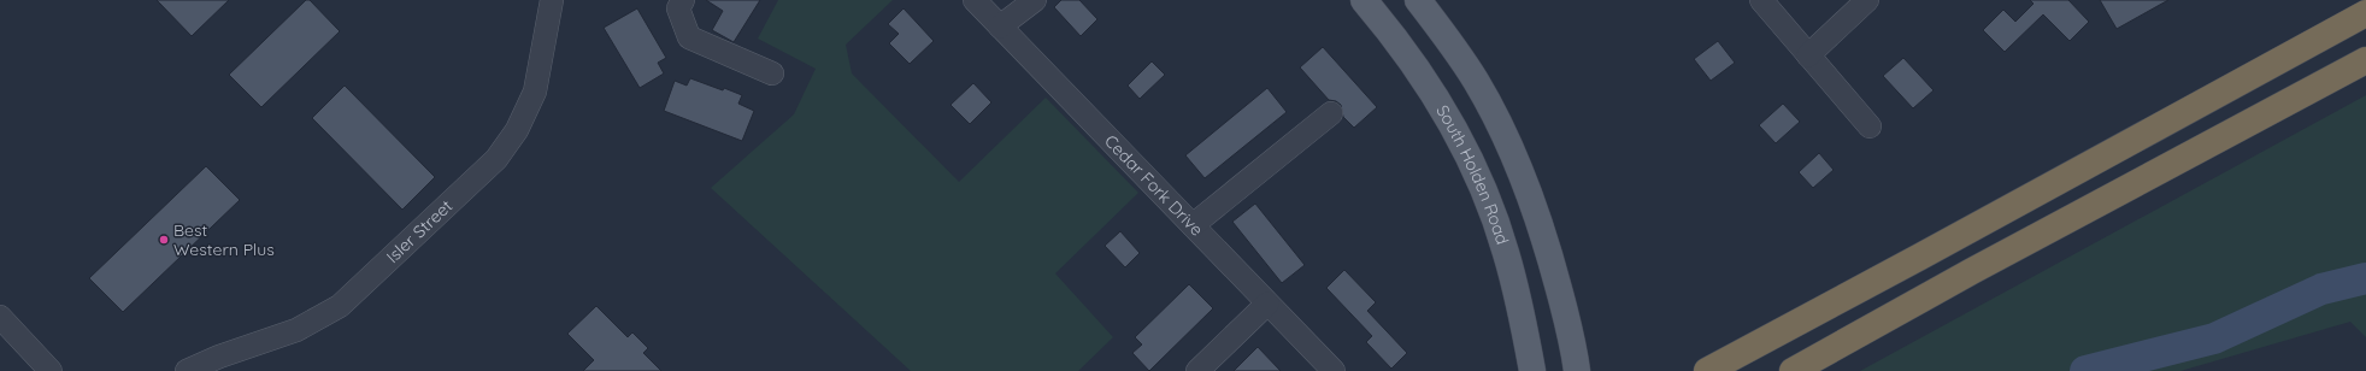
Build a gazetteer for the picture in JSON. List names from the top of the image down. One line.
{"streets":{"main road":["South Holden Road"],"street":["Cedar Fork Drive","Isler Street"]},"places":["Best Western Plus"]}
